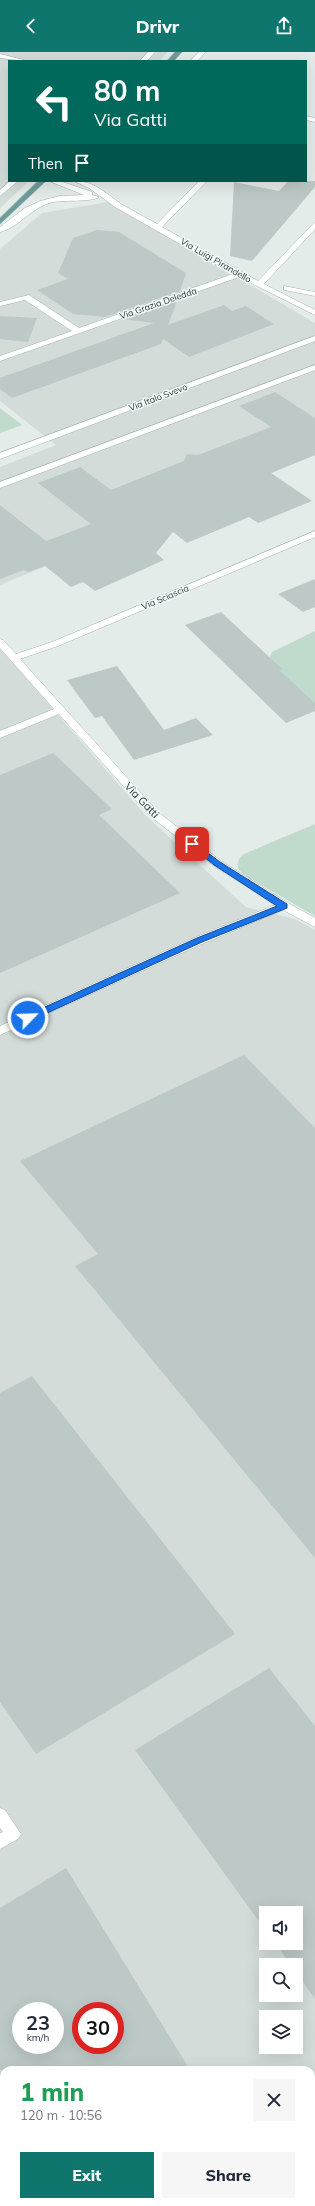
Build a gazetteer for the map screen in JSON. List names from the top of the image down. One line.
{"streets":{"street":["Via Luigi Pirandello","Via Grazia Deledda","Via Italo Svevo","Via Sciascia","Via Gatti"]},"crossings":[["Via Luigi Pirandello","Via Grazia Deledda"],["Via Sciascia","Via Gatti"]],"page":{"header":"Drivr","turn":["80 m","Via Gatti"],"then":"Then","speed":"23 km/h","limit":"30","heading":["1 min","120 m · 10:56"],"buttons":["Exit","Share"]}}
